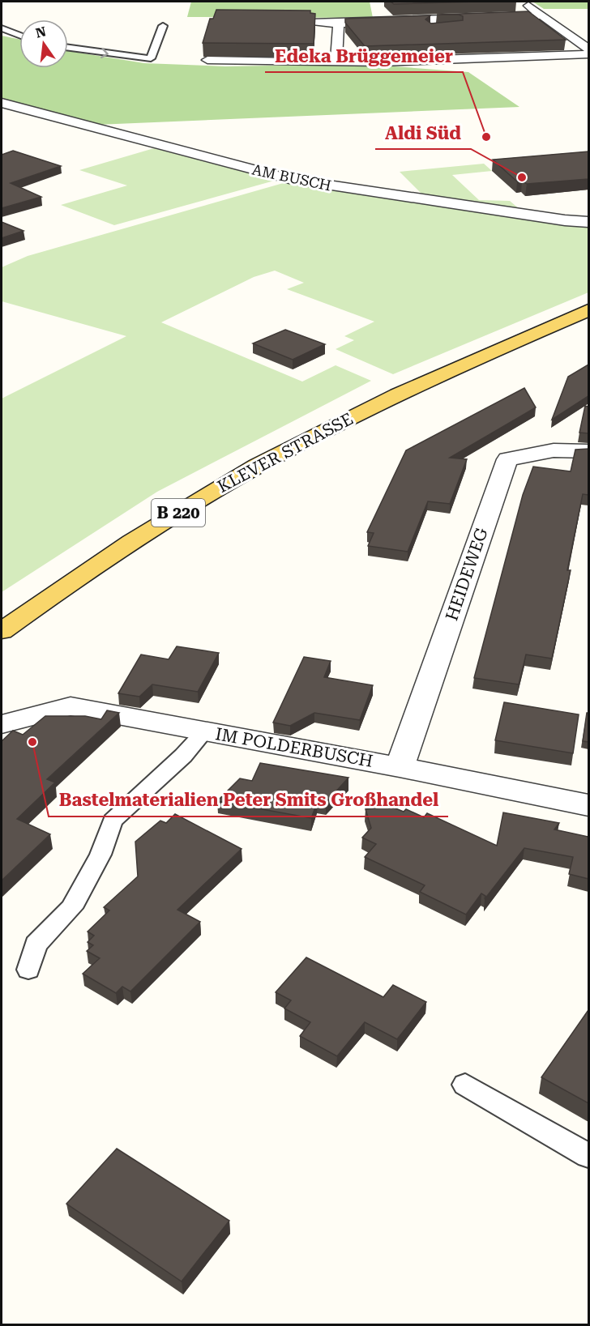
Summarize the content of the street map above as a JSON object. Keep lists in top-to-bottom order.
{
  "streets": {
    "main road": ["KLEVER STRASSE", "B 220"],
    "street": ["AM BUSCH", "HEIDEWEG", "IM POLDERBUSCH"]
  },
  "crossings": [
    ["HEIDEWEG", "IM POLDERBUSCH"]
  ],
  "places": ["Edeka Brüggemeier", "Aldi Süd", "Bastelmaterialien Peter Smits Großhandel"],
  "north": "top"
}
